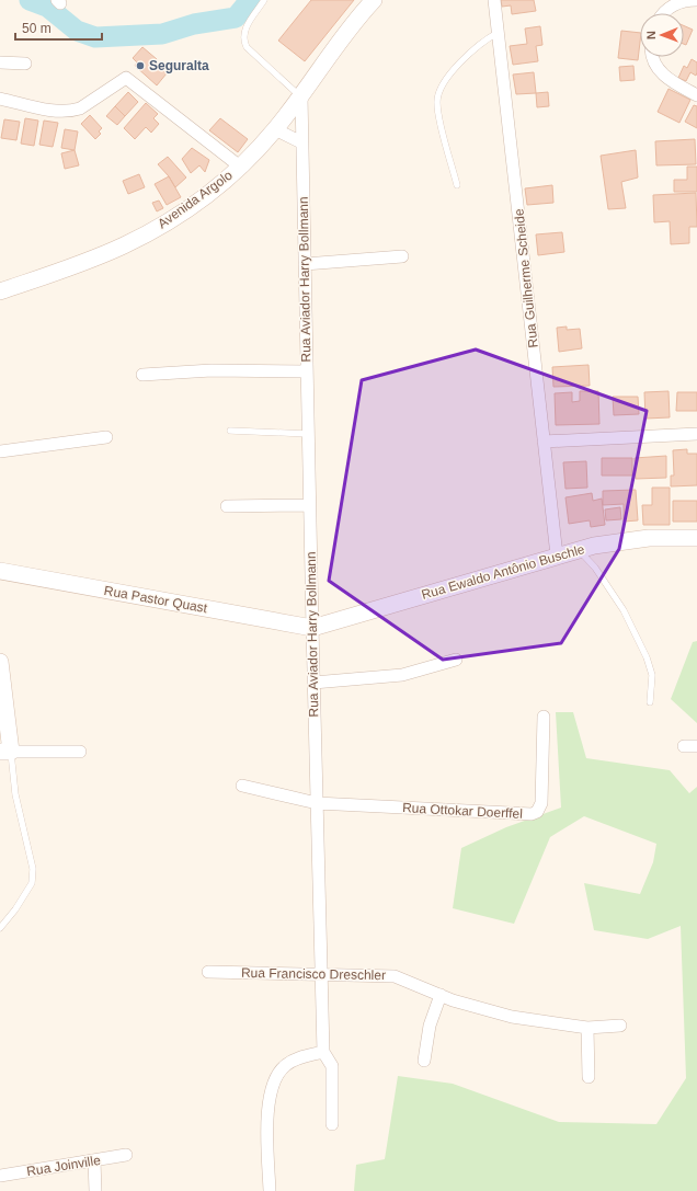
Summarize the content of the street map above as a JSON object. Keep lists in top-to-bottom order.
{
  "streets": {
    "street": [
      "Avenida Argolo",
      "Rua Guilherme Scheide",
      "Rua Aviador Harry Bollmann",
      "Rua Ewaldo Antônio Buschle",
      "Rua Pastor Quast",
      "Rua Ottokar Doerffel",
      "Rua Francisco Dreschler",
      "Rua Joinville"
    ]
  },
  "crossings": [
    ["Avenida Argolo", "Rua Aviador Harry Bollmann"],
    ["Rua Guilherme Scheide", "Rua Ewaldo Antônio Buschle"],
    ["Rua Aviador Harry Bollmann", "Rua Ewaldo Antônio Buschle"],
    ["Rua Aviador Harry Bollmann", "Rua Pastor Quast"],
    ["Rua Aviador Harry Bollmann", "Rua Ottokar Doerffel"],
    ["Rua Aviador Harry Bollmann", "Rua Francisco Dreschler"],
    ["Rua Ewaldo Antônio Buschle", "Rua Pastor Quast"]
  ],
  "places": ["Seguralta"],
  "scale_bar": "50 m",
  "north": "left"
}
